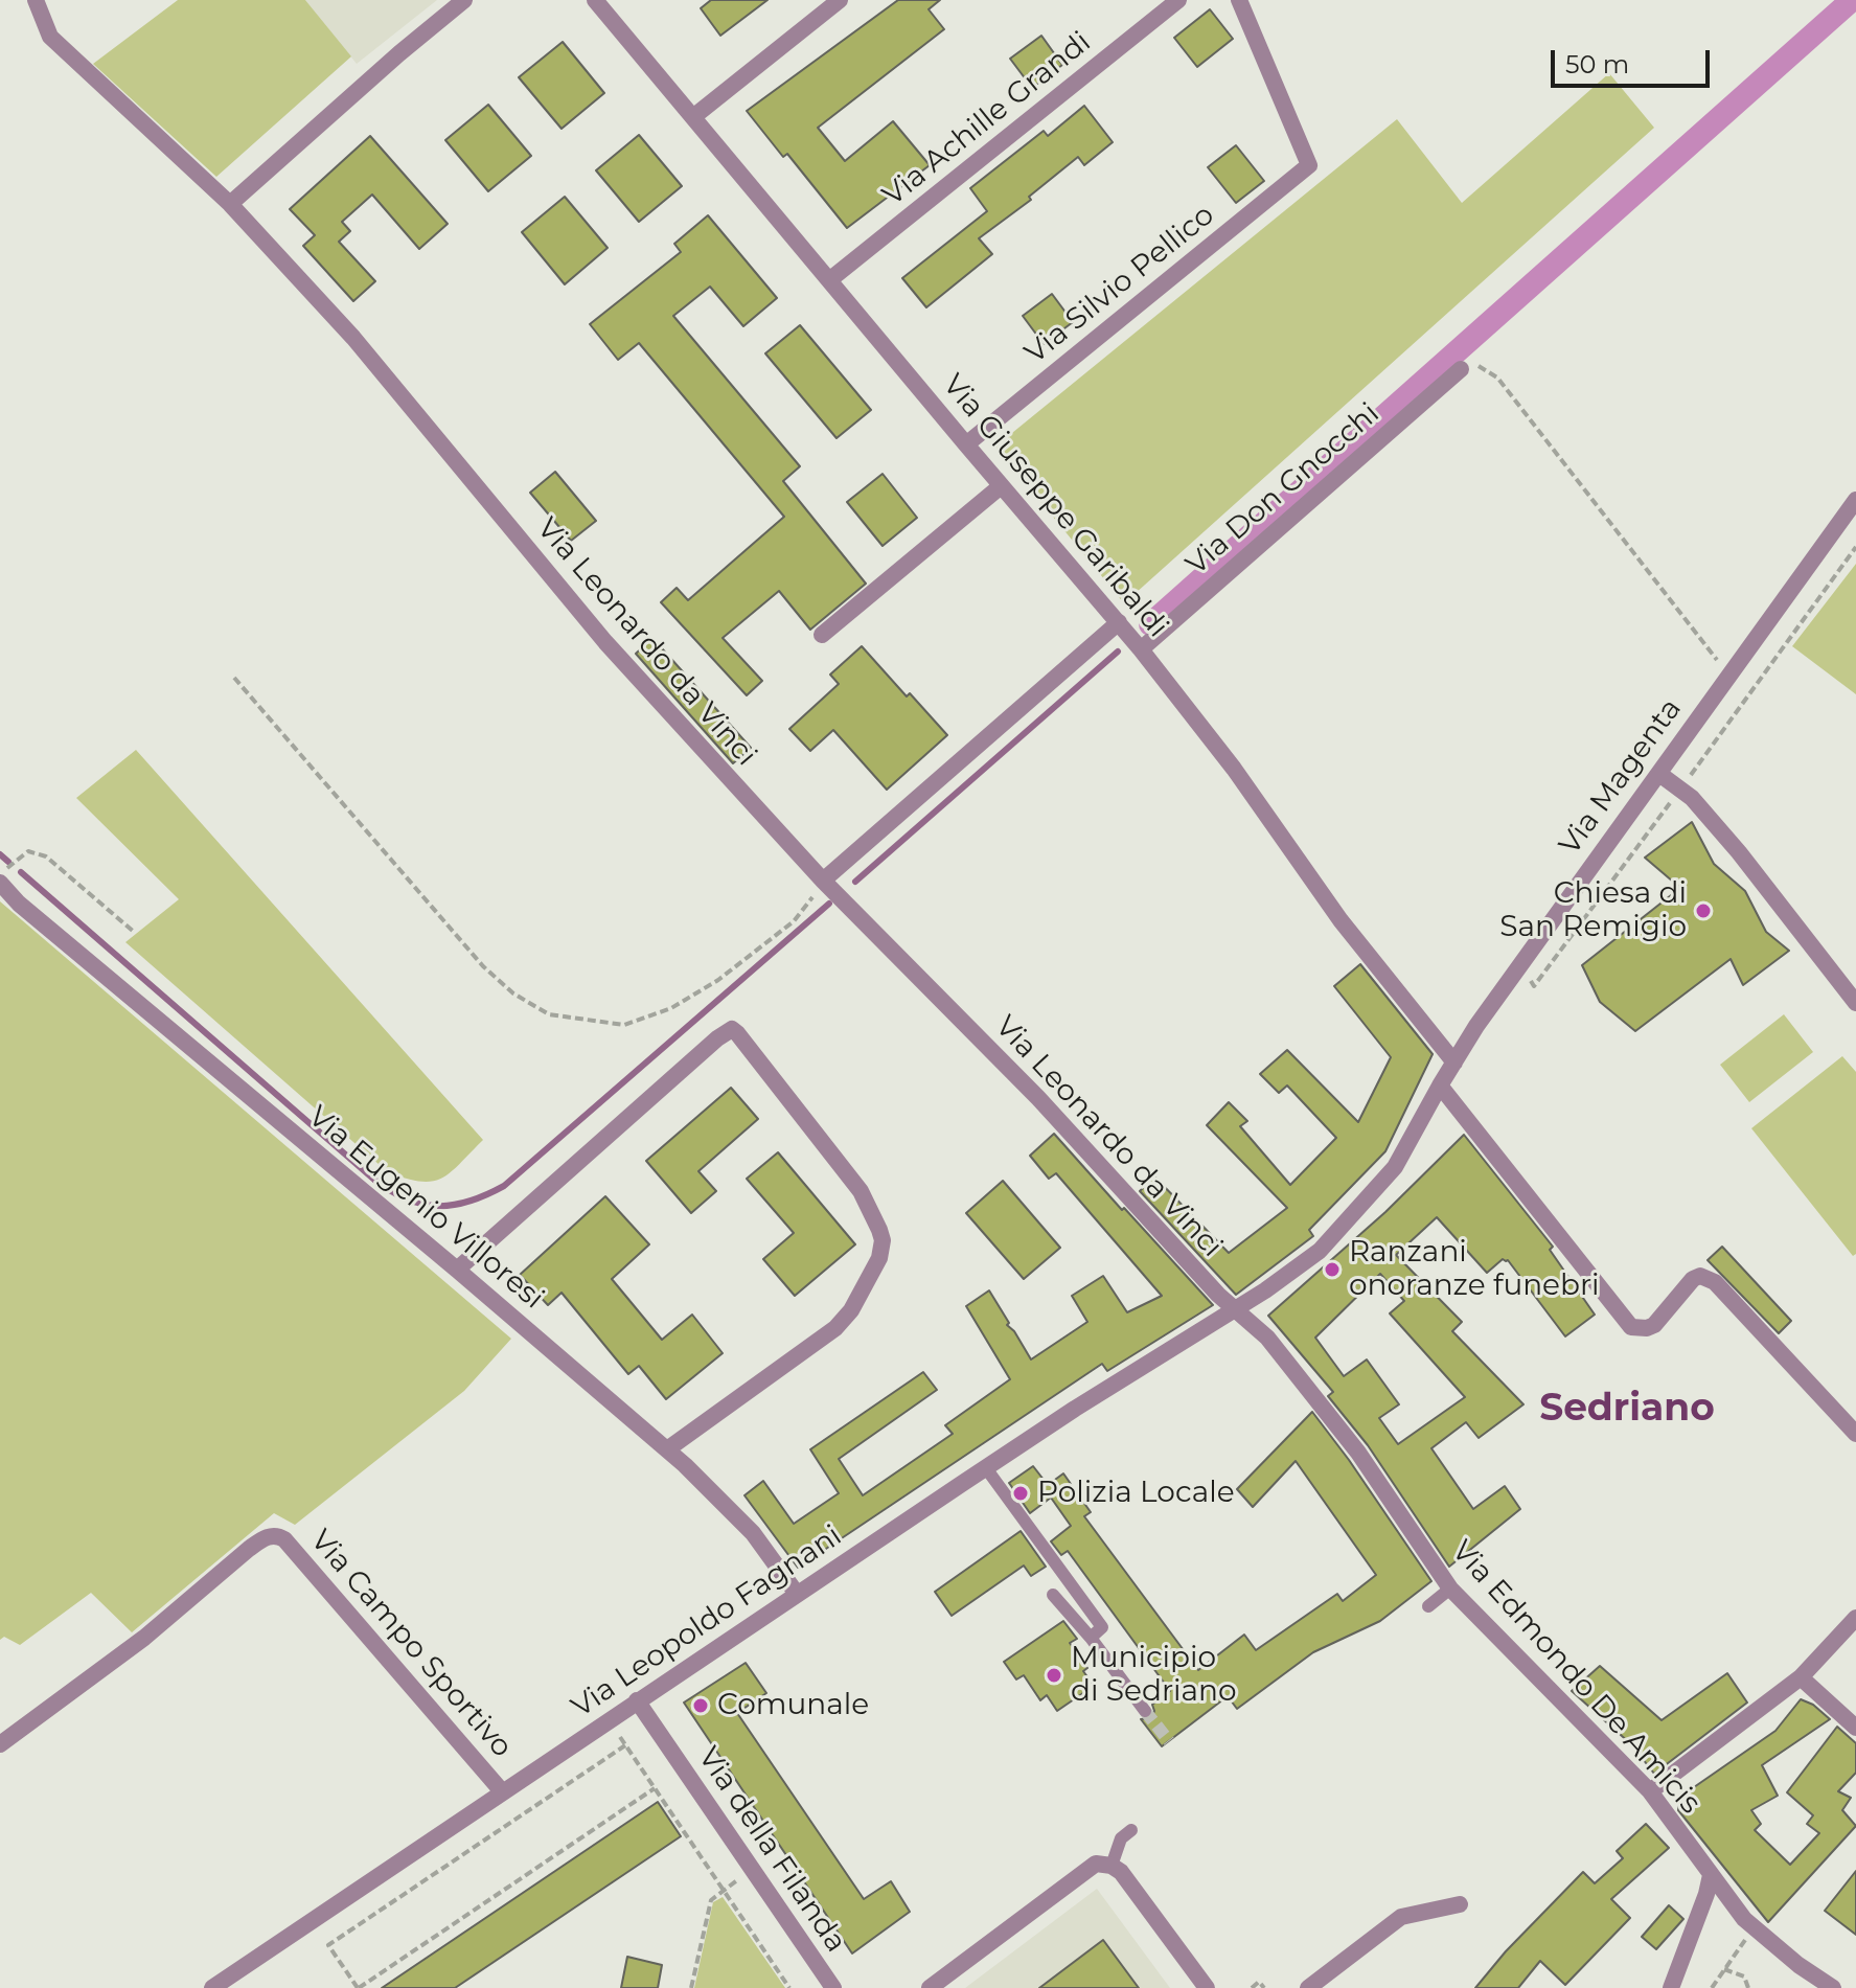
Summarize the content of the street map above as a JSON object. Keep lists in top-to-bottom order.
{
  "streets": {
    "street": [
      "Via Achille Grandi",
      "Via Silvio Pellico",
      "Via Don Gnocchi",
      "Via Giuseppe Garibaldi",
      "Via Leonardo da Vinci",
      "Via Magenta",
      "Via Eugenio Villoresi",
      "Via Leopoldo Fagnani",
      "Via Campo Sportivo",
      "Via Edmondo De Amicis",
      "Via della Filanda"
    ]
  },
  "crossings": [
    ["Via Achille Grandi", "Via Giuseppe Garibaldi"],
    ["Via Silvio Pellico", "Via Giuseppe Garibaldi"],
    ["Via Don Gnocchi", "Via Giuseppe Garibaldi"],
    ["Via Giuseppe Garibaldi", "Via Magenta"],
    ["Via Leonardo da Vinci", "Via Magenta"],
    ["Via Leonardo da Vinci", "Via Leopoldo Fagnani"],
    ["Via Leonardo da Vinci", "Via Edmondo De Amicis"],
    ["Via Magenta", "Via Leopoldo Fagnani"],
    ["Via Magenta", "Via Edmondo De Amicis"],
    ["Via Eugenio Villoresi", "Via Leopoldo Fagnani"],
    ["Via Leopoldo Fagnani", "Via Campo Sportivo"],
    ["Via Leopoldo Fagnani", "Via Edmondo De Amicis"],
    ["Via Leopoldo Fagnani", "Via della Filanda"]
  ],
  "districts": ["Sedriano"],
  "places": [
    "Chiesa di San Remigio",
    "Ranzani onoranze funebri",
    "Polizia Locale",
    "Municipio di Sedriano",
    "Comunale"
  ],
  "scale_bar": "50 m"
}
